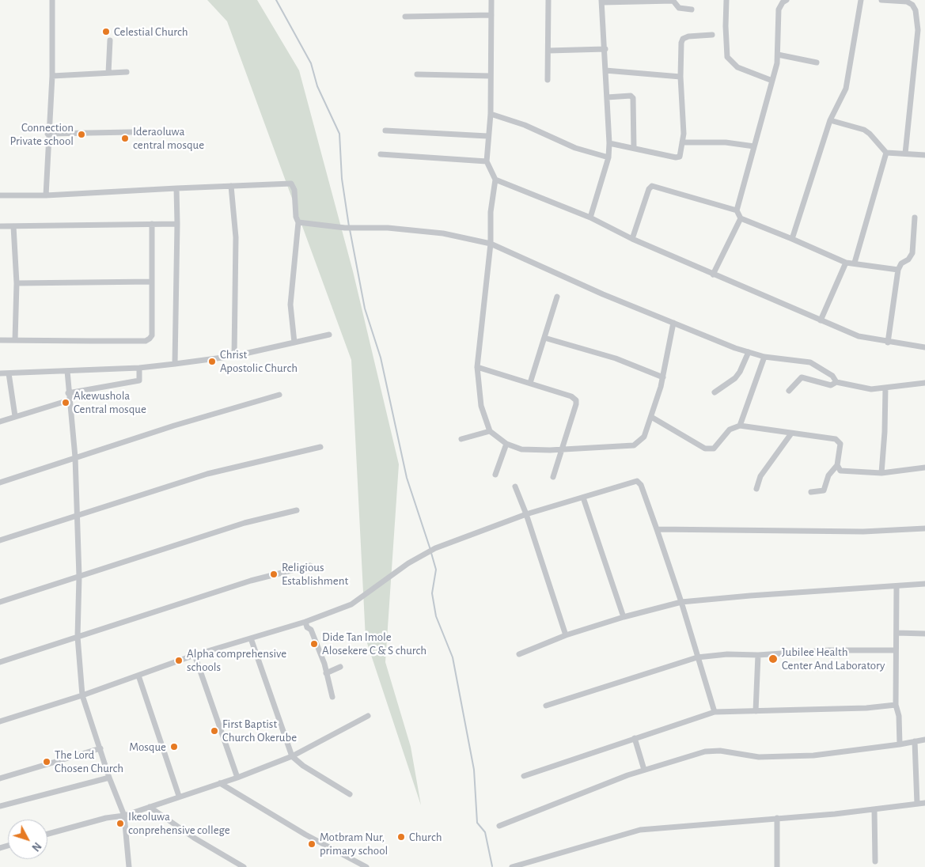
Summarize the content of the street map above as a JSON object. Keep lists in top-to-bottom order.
{
  "places": [
    "Celestial Church",
    "Connection Private school",
    "Ideraoluwa central mosque",
    "Christ Apostolic Church",
    "Akewushola Central mosque",
    "Religious Establishment",
    "Dide Tan Imole Alosekere C & S church",
    "Jubilee Health Center And Laboratory",
    "Alpha comprehensive schools",
    "First Baptist Church Okerube",
    "Mosque",
    "The Lord Chosen Church",
    "Ikeoluwa conprehensive college",
    "Church",
    "Motbram Nur, primary school"
  ],
  "north": "bottom right"
}
